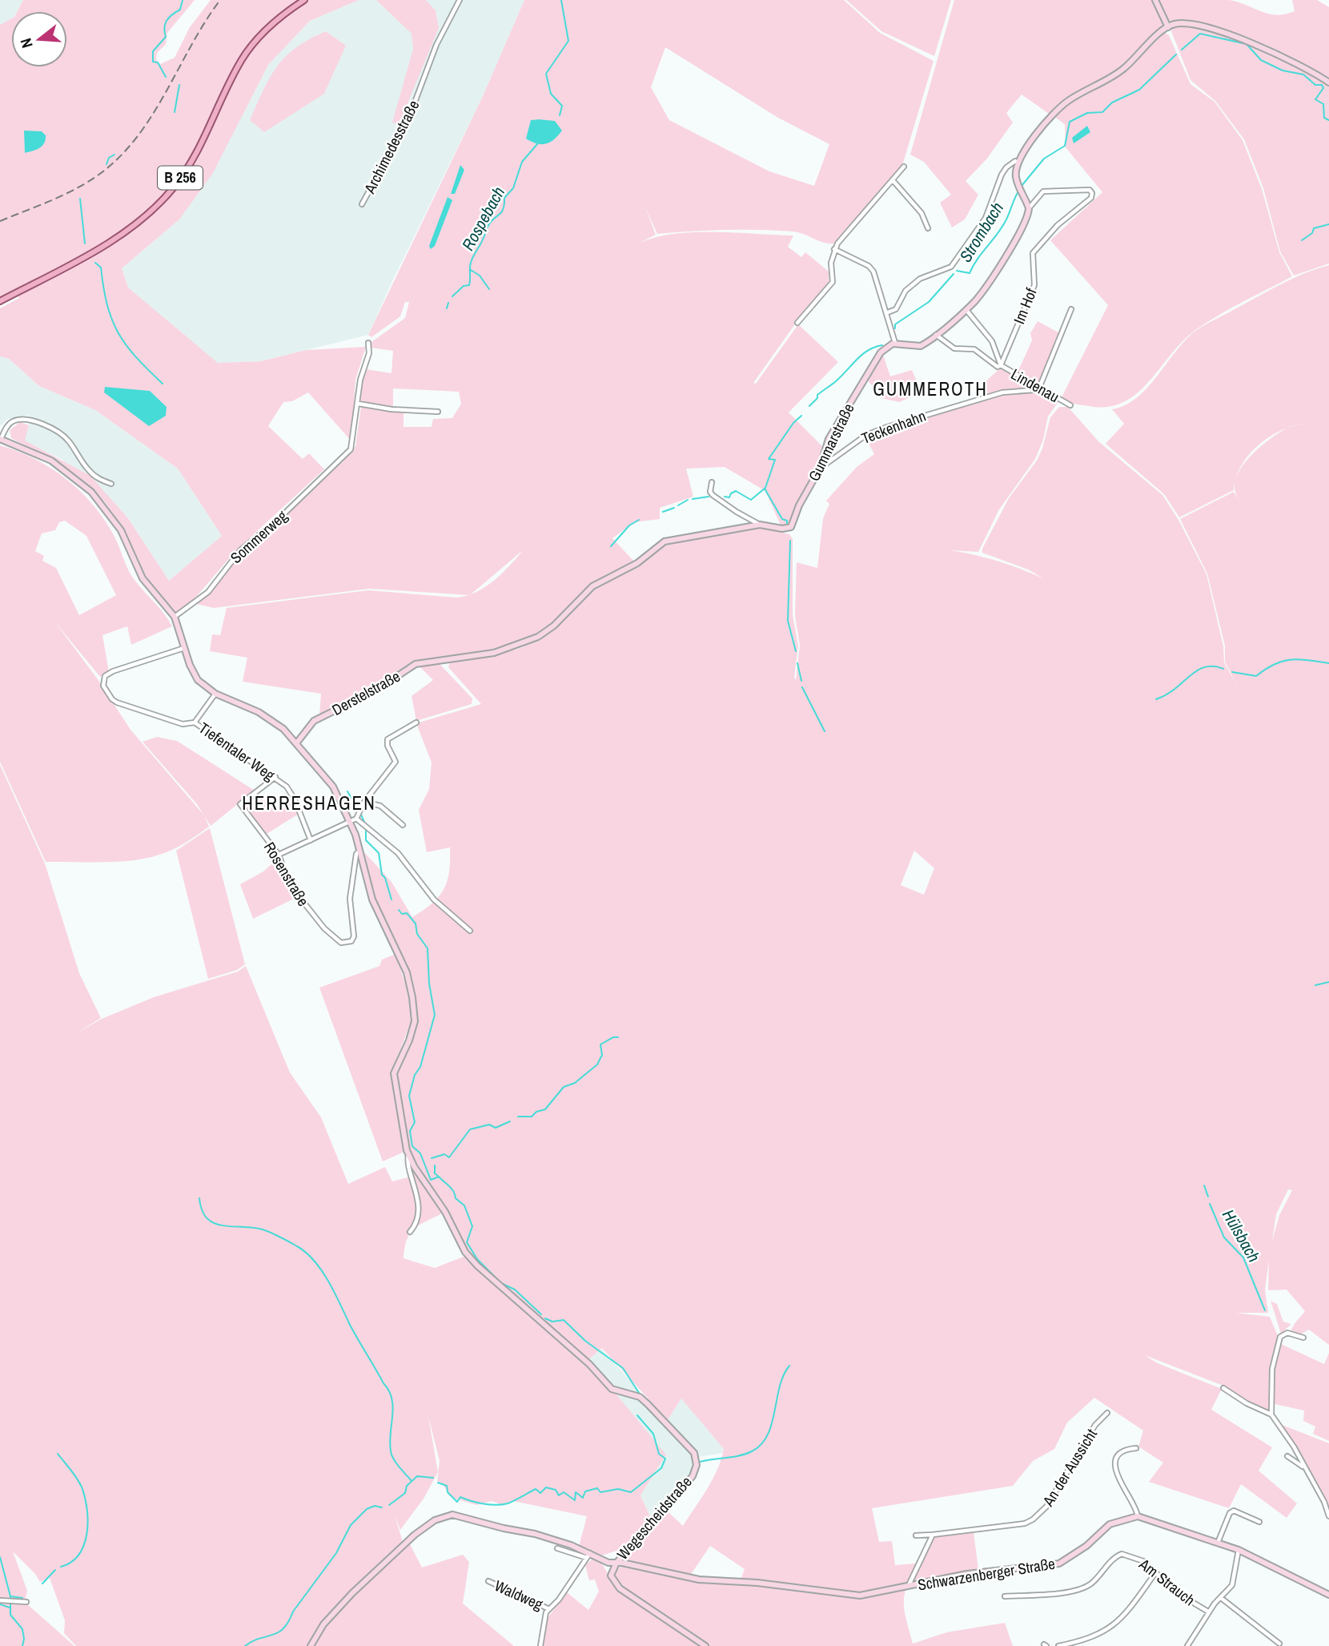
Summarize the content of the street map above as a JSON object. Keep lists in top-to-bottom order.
{
  "streets": {
    "main road": [
      "B 256",
      "Gummarstraße",
      "Derstelstraße",
      "Wegescheidstraße",
      "Schwarzenberger Straße"
    ],
    "street": [
      "Archimedesstraße",
      "Im Hof",
      "Lindenau",
      "Teckenhahn",
      "Sommerweg",
      "Tiefentaler Weg",
      "Rosenstraße",
      "An der Aussicht",
      "Am Strauch",
      "Waldweg"
    ]
  },
  "crossings": [
    ["Im Hof", "Lindenau"],
    ["Lindenau", "Teckenhahn"],
    ["Teckenhahn", "Gummarstraße"],
    ["Gummarstraße", "Derstelstraße"],
    ["Tiefentaler Weg", "Rosenstraße"],
    ["Wegescheidstraße", "Schwarzenberger Straße"],
    ["Wegescheidstraße", "Waldweg"]
  ],
  "districts": ["GUMMEROTH", "HERRESHAGEN"],
  "water": ["Rospebach", "Strombach", "Hülsbach"],
  "north": "left"
}
